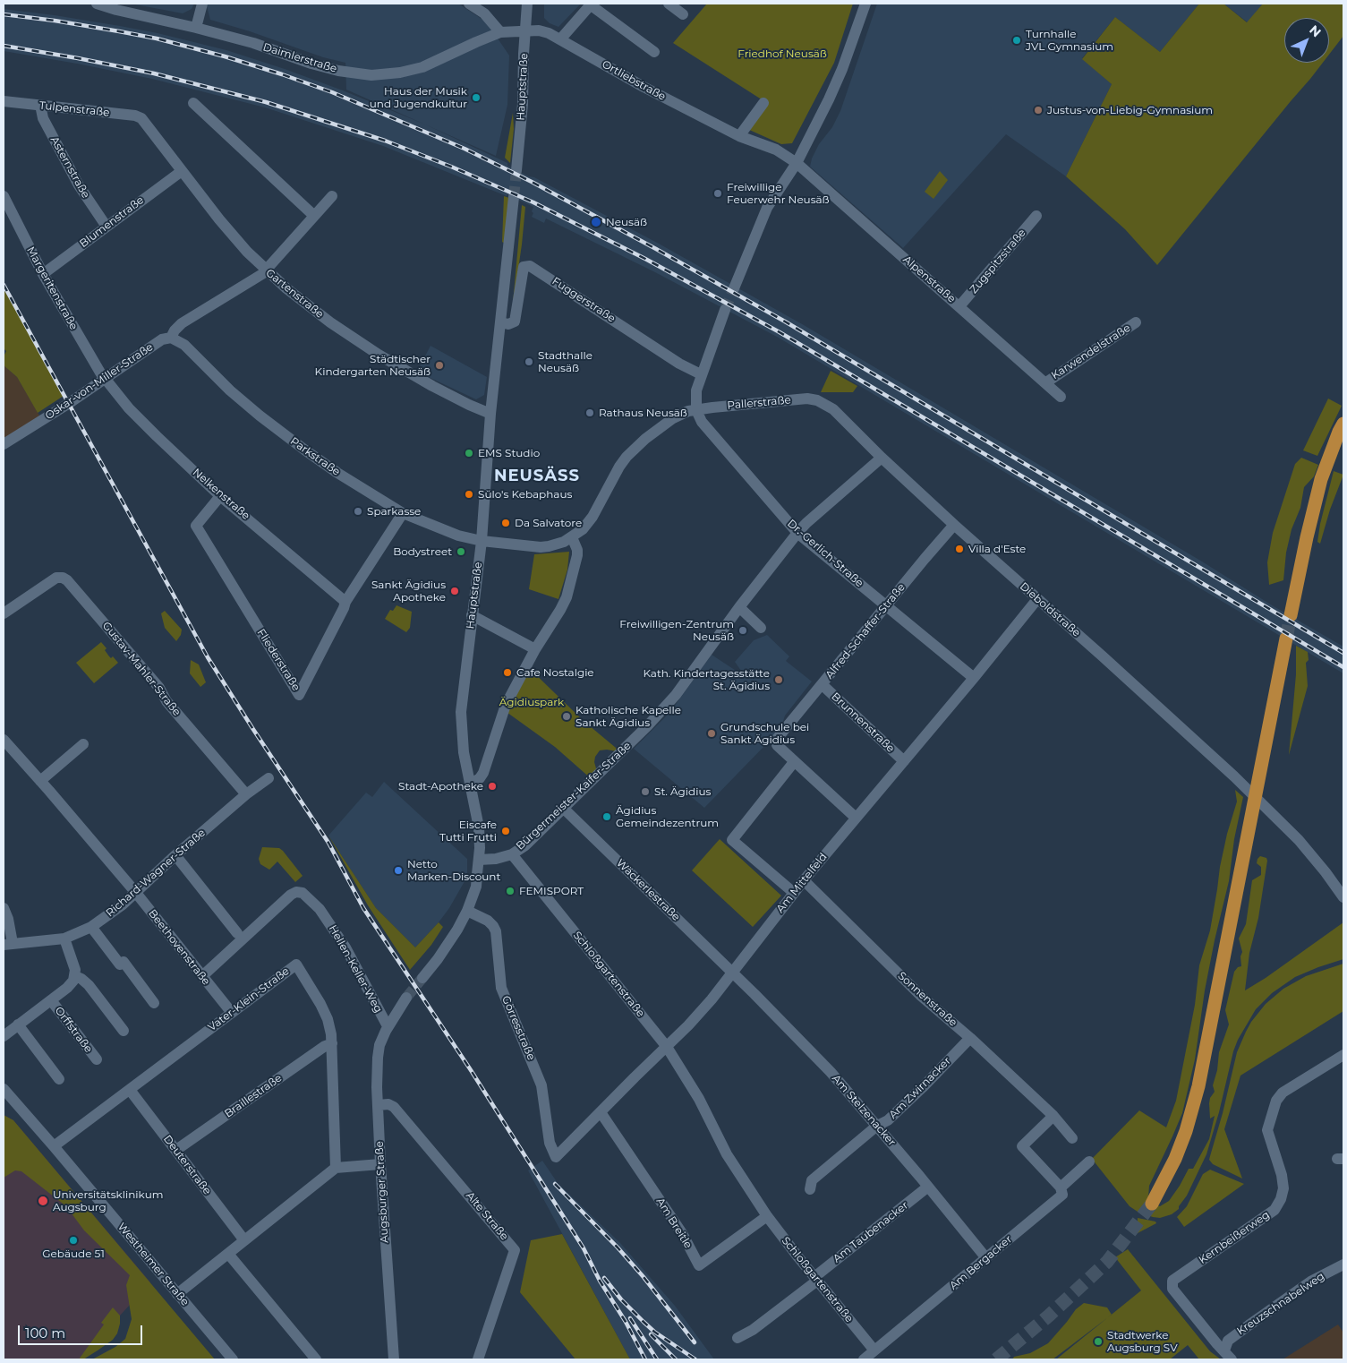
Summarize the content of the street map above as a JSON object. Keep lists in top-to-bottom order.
{
  "streets": {
    "street": [
      "Daimlerstraße",
      "Ortliebstraße",
      "Hauptstraße",
      "Tulpenstraße",
      "Asternstraße",
      "Blumenstraße",
      "Zugspitzstraße",
      "Alpenstraße",
      "Margeritenstraße",
      "Gartenstraße",
      "Fuggerstraße",
      "Karwendelstraße",
      "Oskar-von-Miller-Straße",
      "Pallerstraße",
      "Parkstraße",
      "Nelkenstraße",
      "Dr.-Gerlich-Straße",
      "Dieboldstraße",
      "Alfred-Schaffer-Straße",
      "Fliederstraße",
      "Gustav-Mahler-Straße",
      "Brunnenstraße",
      "Bürgermeister-Kaifer-Straße",
      "Richard-Wagner-Straße",
      "Am Mittelfeld",
      "Wäckerlestraße",
      "Beethovenstraße",
      "Hellen-Keller-Weg",
      "Schloßgartenstraße",
      "Vater-Klein-Straße",
      "Sonnenstraße",
      "Görresstraße",
      "Orffstraße",
      "Am Zwirnacker",
      "Braillestraße",
      "Am Stelzenacker",
      "Deuterstraße",
      "Augsburger Straße",
      "Alte Straße",
      "Am Breitle",
      "Am Taubenacker",
      "Kernbeißerweg",
      "Am Bergacker",
      "Westheimer Straße",
      "Kreuzschnabelweg"
    ]
  },
  "crossings": [
    ["Daimlerstraße", "Ortliebstraße"],
    ["Daimlerstraße", "Hauptstraße"],
    ["Ortliebstraße", "Hauptstraße"],
    ["Ortliebstraße", "Alpenstraße"],
    ["Hauptstraße", "Gartenstraße"],
    ["Hauptstraße", "Fuggerstraße"],
    ["Hauptstraße", "Parkstraße"],
    ["Hauptstraße", "Bürgermeister-Kaifer-Straße"],
    ["Hauptstraße", "Görresstraße"],
    ["Tulpenstraße", "Asternstraße"],
    ["Tulpenstraße", "Gartenstraße"],
    ["Asternstraße", "Blumenstraße"],
    ["Blumenstraße", "Margeritenstraße"],
    ["Blumenstraße", "Gartenstraße"],
    ["Zugspitzstraße", "Alpenstraße"],
    ["Alpenstraße", "Karwendelstraße"],
    ["Margeritenstraße", "Oskar-von-Miller-Straße"],
    ["Margeritenstraße", "Nelkenstraße"],
    ["Gartenstraße", "Oskar-von-Miller-Straße"],
    ["Oskar-von-Miller-Straße", "Parkstraße"],
    ["Oskar-von-Miller-Straße", "Nelkenstraße"],
    ["Pallerstraße", "Parkstraße"],
    ["Pallerstraße", "Dr.-Gerlich-Straße"],
    ["Pallerstraße", "Dieboldstraße"],
    ["Parkstraße", "Fliederstraße"],
    ["Nelkenstraße", "Fliederstraße"],
    ["Dr.-Gerlich-Straße", "Alfred-Schaffer-Straße"],
    ["Dr.-Gerlich-Straße", "Bürgermeister-Kaifer-Straße"],
    ["Dr.-Gerlich-Straße", "Am Mittelfeld"],
    ["Dieboldstraße", "Alfred-Schaffer-Straße"],
    ["Dieboldstraße", "Bürgermeister-Kaifer-Straße"],
    ["Dieboldstraße", "Am Mittelfeld"],
    ["Alfred-Schaffer-Straße", "Brunnenstraße"],
    ["Gustav-Mahler-Straße", "Richard-Wagner-Straße"],
    ["Brunnenstraße", "Am Mittelfeld"],
    ["Bürgermeister-Kaifer-Straße", "Wäckerlestraße"],
    ["Bürgermeister-Kaifer-Straße", "Schloßgartenstraße"],
    ["Richard-Wagner-Straße", "Beethovenstraße"],
    ["Am Mittelfeld", "Wäckerlestraße"],
    ["Am Mittelfeld", "Schloßgartenstraße"],
    ["Am Mittelfeld", "Sonnenstraße"],
    ["Am Mittelfeld", "Görresstraße"],
    ["Am Mittelfeld", "Am Stelzenacker"],
    ["Am Mittelfeld", "Am Breitle"],
    ["Wäckerlestraße", "Am Stelzenacker"],
    ["Beethovenstraße", "Hellen-Keller-Weg"],
    ["Beethovenstraße", "Vater-Klein-Straße"],
    ["Hellen-Keller-Weg", "Augsburger Straße"],
    ["Schloßgartenstraße", "Am Breitle"],
    ["Schloßgartenstraße", "Am Taubenacker"],
    ["Schloßgartenstraße", "Am Bergacker"],
    ["Vater-Klein-Straße", "Braillestraße"],
    ["Vater-Klein-Straße", "Deuterstraße"],
    ["Vater-Klein-Straße", "Westheimer Straße"],
    ["Sonnenstraße", "Am Zwirnacker"],
    ["Am Zwirnacker", "Am Stelzenacker"],
    ["Braillestraße", "Deuterstraße"],
    ["Am Stelzenacker", "Am Taubenacker"],
    ["Am Stelzenacker", "Am Bergacker"],
    ["Augsburger Straße", "Alte Straße"],
    ["Kernbeißerweg", "Kreuzschnabelweg"]
  ],
  "districts": ["NEUSÄSS"],
  "parks": ["Friedhof Neusäß", "Ägidiuspark"],
  "places": [
    "Turnhalle JVL Gymnasium",
    "Haus der Musik und Jugendkultur",
    "Justus-von-Liebig-Gymnasium",
    "Freiwillige Feuerwehr Neusäß",
    "Neusäß",
    "Stadthalle Neusäß",
    "Städtischer Kindergarten Neusäß",
    "Rathaus Neusäß",
    "EMS Studio",
    "Sülo's Kebaphaus",
    "Sparkasse",
    "Da Salvatore",
    "Villa d'Este",
    "Bodystreet",
    "Sankt Ägidius Apotheke",
    "Freiwilligen-Zentrum Neusäß",
    "Cafe Nostalgie",
    "Kath. Kindertagesstätte St. Ägidius",
    "Katholische Kapelle Sankt Ägidius",
    "Grundschule bei Sankt Ägidius",
    "Stadt-Apotheke",
    "St. Ägidius",
    "Ägidius Gemeindezentrum",
    "Eiscafe Tutti Frutti",
    "Netto Marken-Discount",
    "FEMISPORT",
    "Universitätsklinikum Augsburg",
    "Gebäude 51",
    "Stadtwerke Augsburg SV"
  ],
  "scale_bar": "100 m",
  "north": "top right"
}
